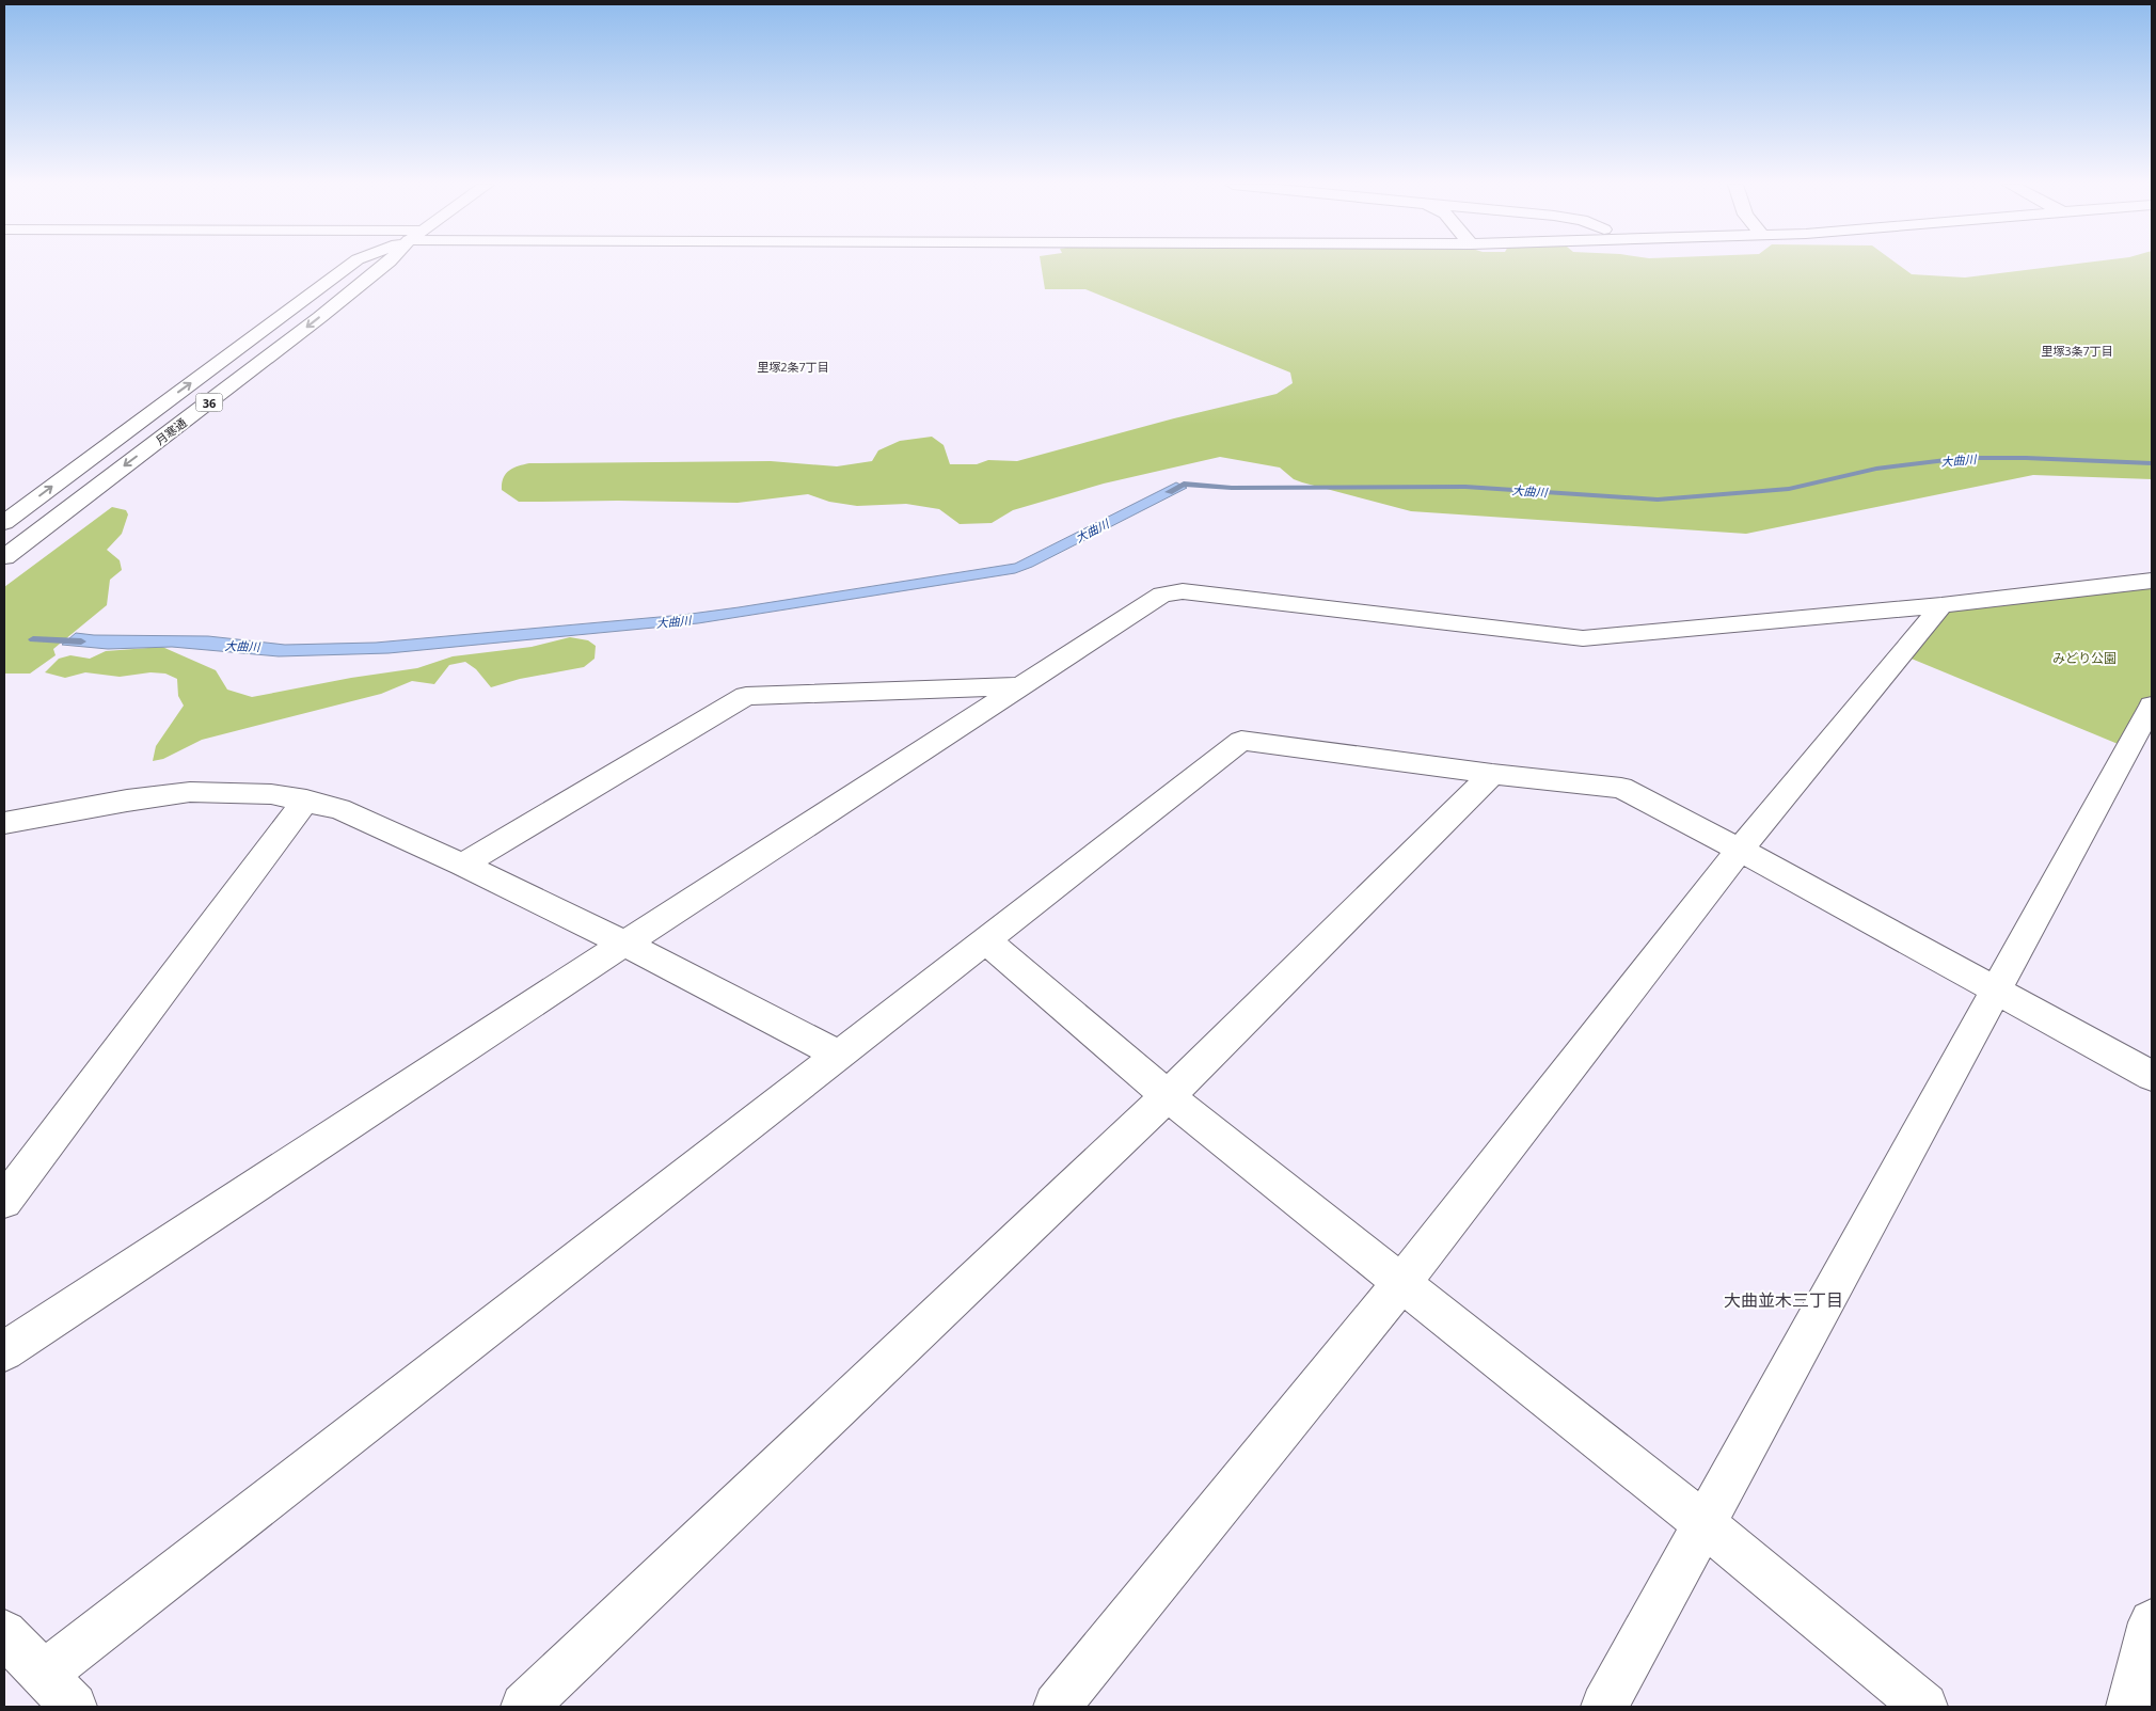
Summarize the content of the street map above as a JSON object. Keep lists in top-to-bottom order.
{
  "streets": {
    "main road": ["36", "月寒通"]
  },
  "districts": ["里塚3条7丁目", "里塚2条7丁目", "大曲並木三丁目"],
  "water": ["大曲川"],
  "parks": ["みどり公園"]
}
